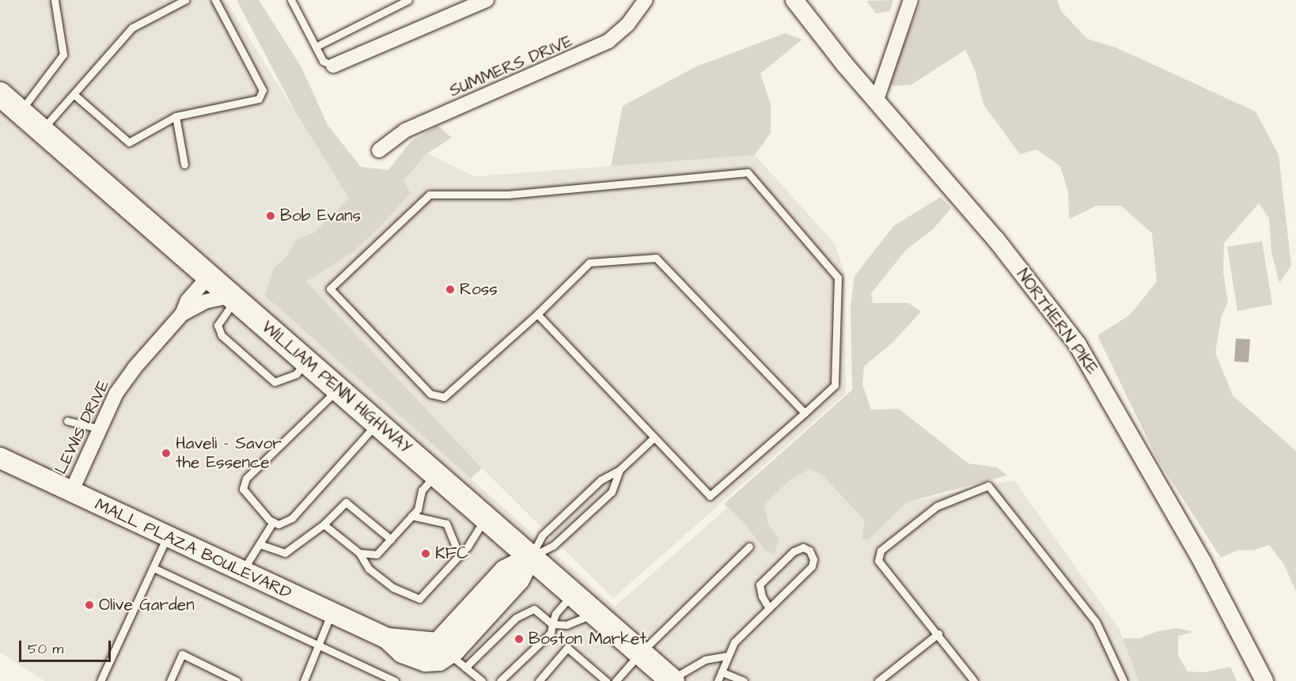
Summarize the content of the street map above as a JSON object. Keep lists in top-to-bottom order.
{
  "streets": {
    "highway": ["WILLIAM PENN HIGHWAY"],
    "main road": ["MALL PLAZA BOULEVARD"],
    "street": ["SUMMERS DRIVE", "NORTHERN PIKE", "LEWIS DRIVE"]
  },
  "crossings": [
    ["WILLIAM PENN HIGHWAY", "LEWIS DRIVE"],
    ["LEWIS DRIVE", "MALL PLAZA BOULEVARD"]
  ],
  "places": [
    "Bob Evans",
    "Ross",
    "Haveli - Savor the Essence",
    "KFC",
    "Olive Garden",
    "Boston Market"
  ],
  "scale_bar": "50 m"
}
